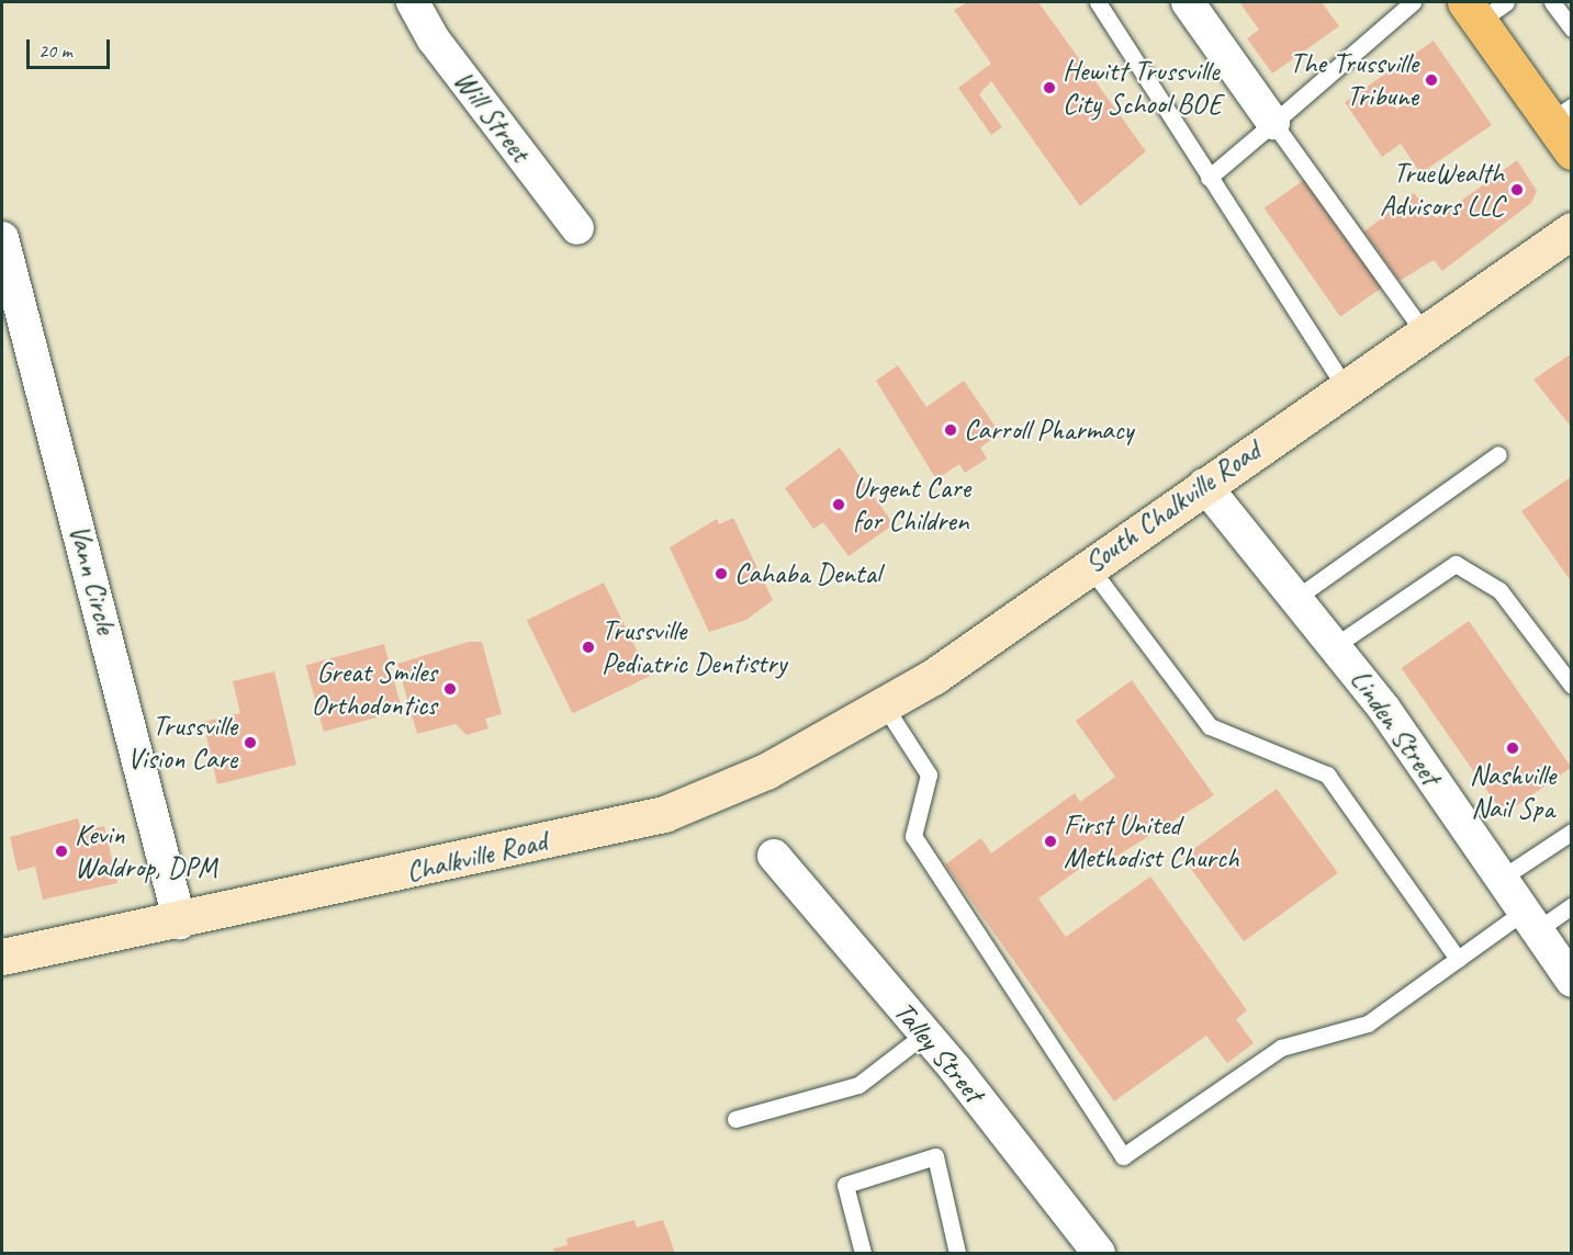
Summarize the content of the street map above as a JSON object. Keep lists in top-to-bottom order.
{
  "streets": {
    "main road": ["South Chalkville Road", "Chalkville Road"],
    "street": [
      "Will Street",
      "Vann Circle",
      "Linden Street",
      "Talley Street"
    ]
  },
  "crossings": [
    ["South Chalkville Road", "Linden Street"],
    ["South Chalkville Road", "Chalkville Road"],
    ["Vann Circle", "Chalkville Road"]
  ],
  "places": [
    "The Trussville Tribune",
    "Hewitt Trussville City School BOE",
    "TrueWealth Advisors LLC",
    "Carroll Pharmacy",
    "Urgent Care for Children",
    "Cahaba Dental",
    "Trussville Pediatric Dentistry",
    "Great Smiles Orthodontics",
    "Trussville Vision Care",
    "Nashville Nail Spa",
    "First United Methodist Church",
    "Kevin Waldrop, DPM"
  ],
  "scale_bar": "20 m"
}
